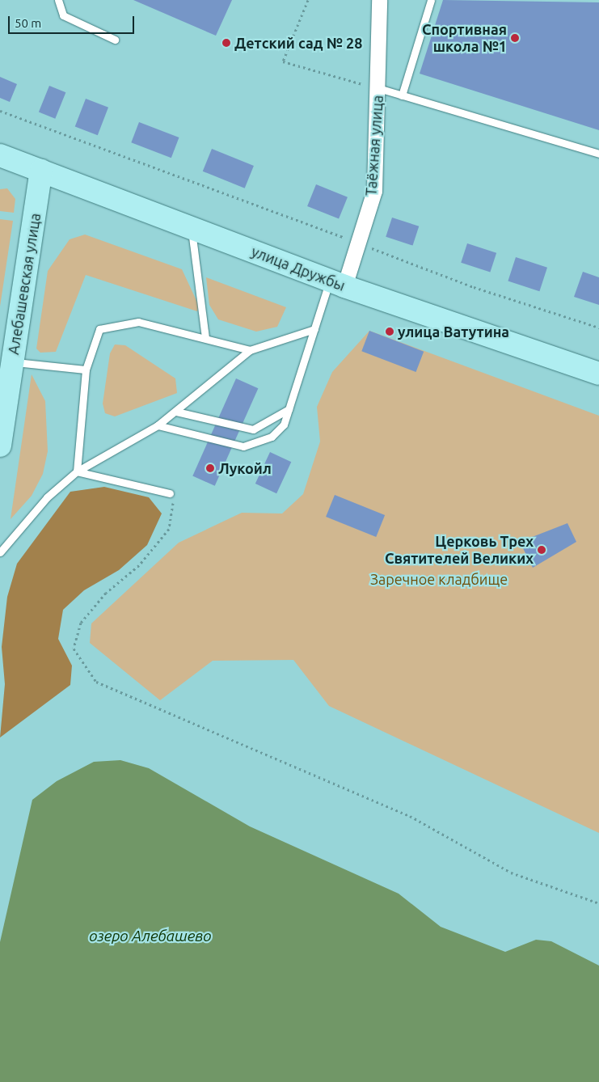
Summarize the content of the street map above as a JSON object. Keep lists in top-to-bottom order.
{
  "streets": {
    "main road": ["улица Дружбы", "Алебашевская улица"],
    "street": ["Таёжная улица"]
  },
  "crossings": [
    ["Таёжная улица", "улица Дружбы"],
    ["улица Дружбы", "Алебашевская улица"]
  ],
  "water": ["озеро Алебашево"],
  "parks": ["Заречное кладбище"],
  "places": [
    "Спортивная школа №1",
    "Детский сад № 28",
    "улица Ватутина",
    "Лукойл",
    "Церковь Трех Святителей Великих"
  ],
  "scale_bar": "50 m"
}
